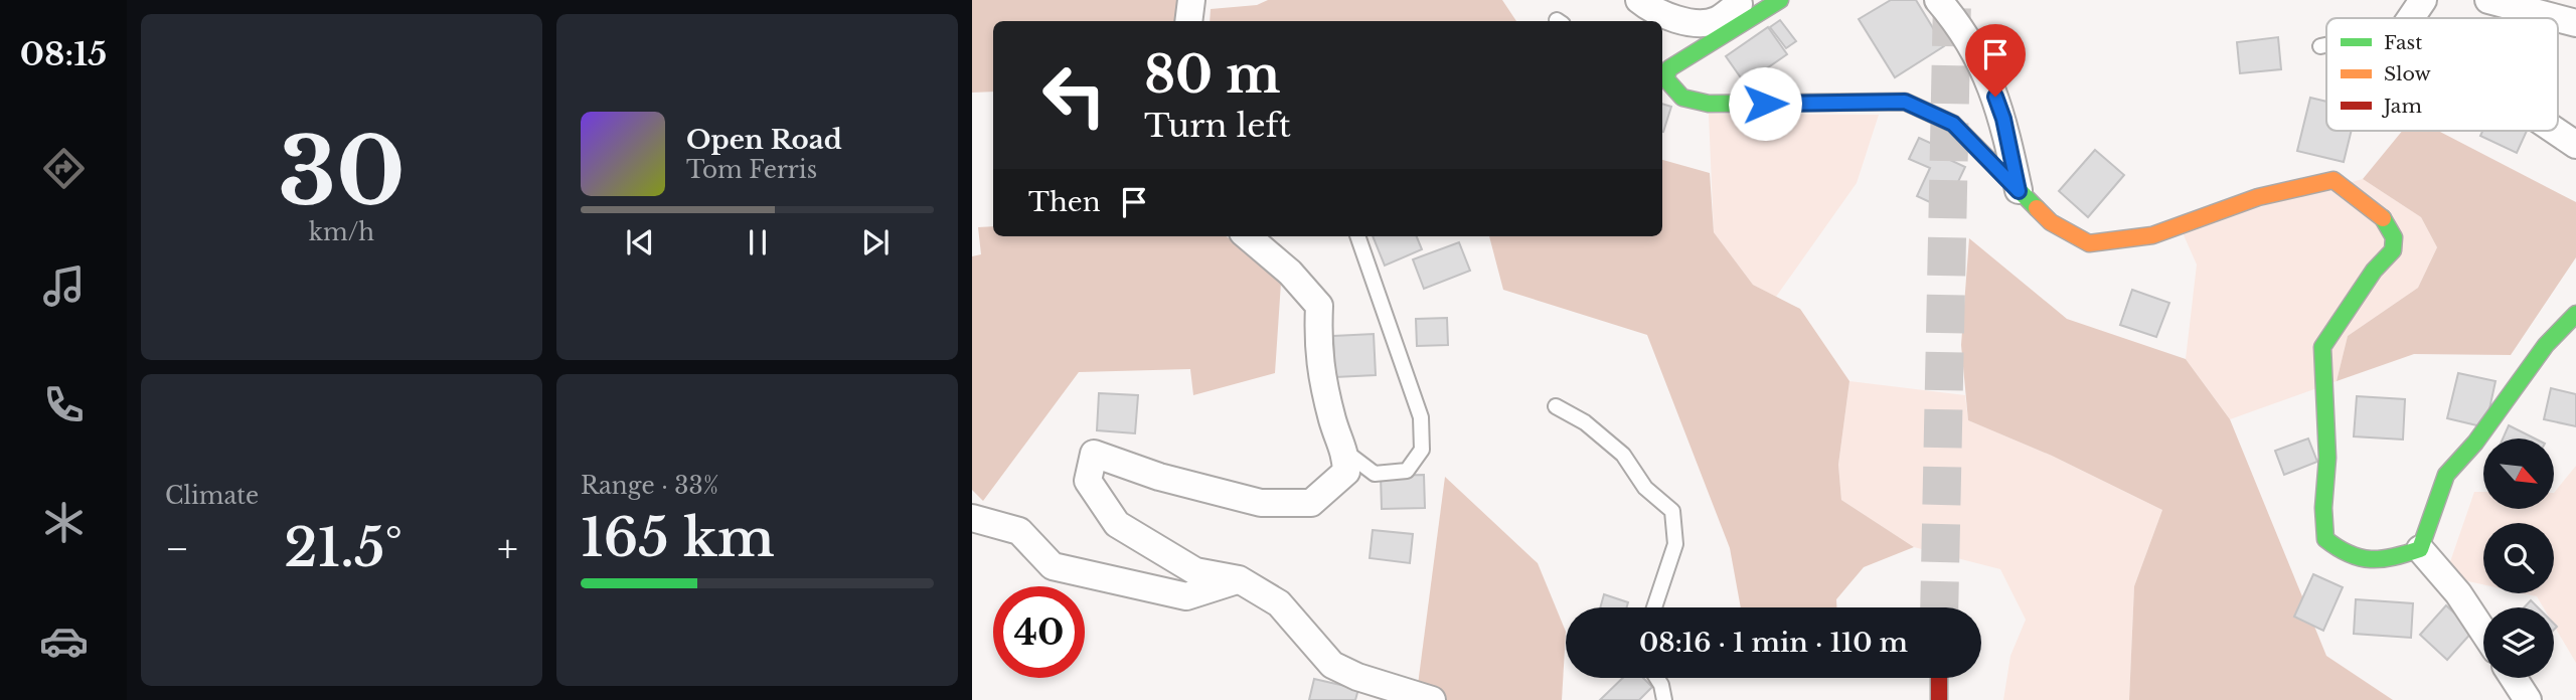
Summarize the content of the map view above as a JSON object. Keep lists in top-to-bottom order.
{
  "legend": ["Fast", "Slow", "Jam"],
  "north": "bottom right",
  "page": {
    "tabs": "08:15",
    "tile": [
      ["30", "km/h"],
      "Climate",
      ["Range · 33%", "165 km"]
    ],
    "turn": ["80 m", "Turn left"],
    "song": ["Open Road", "Tom Ferris"],
    "then": "Then",
    "heat": ["−", "21.5°", "+"],
    "limit": "40",
    "trip": "08:16 · 1 min · 110 m"
  }
}
